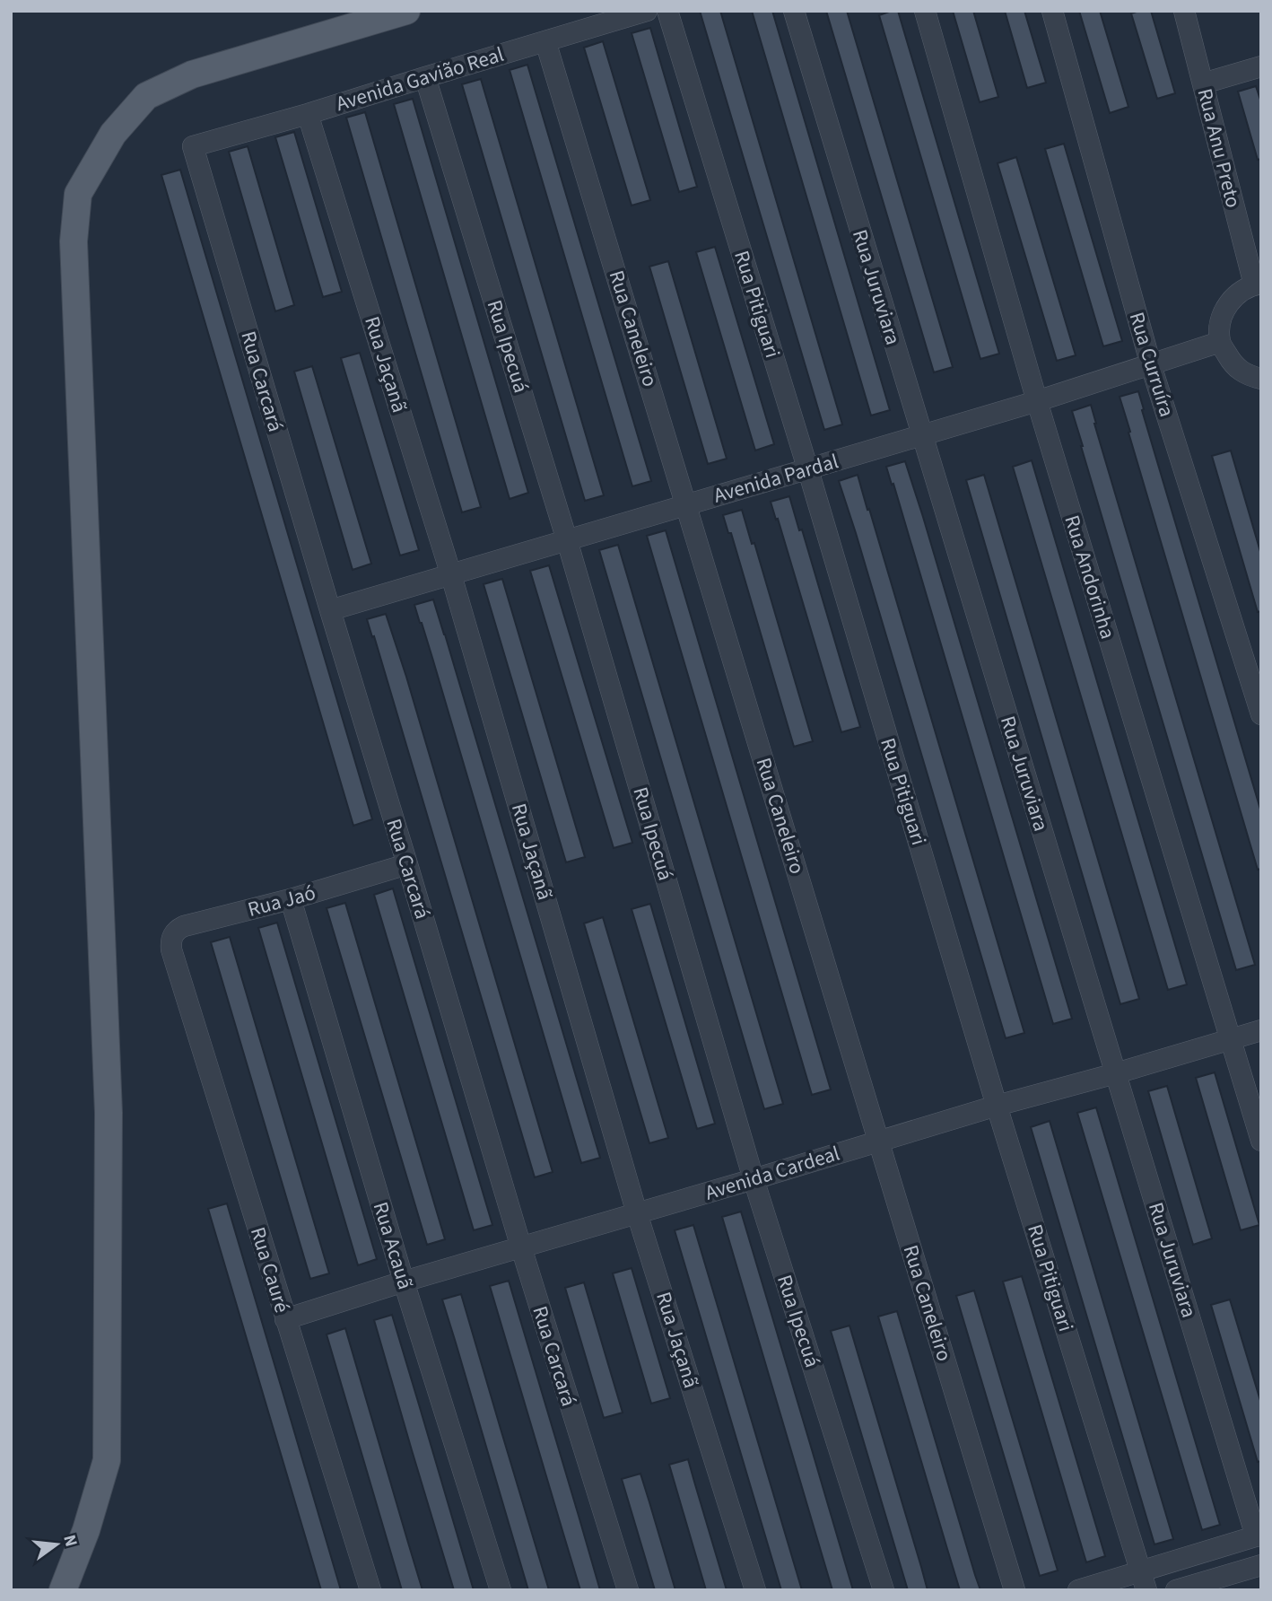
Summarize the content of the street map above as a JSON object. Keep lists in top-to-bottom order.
{
  "streets": {
    "street": [
      "Avenida Gavião Real",
      "Rua Anu Preto",
      "Rua Juruviara",
      "Rua Pitiguari",
      "Rua Caneleiro",
      "Rua Ipecuá",
      "Rua Jaçanã",
      "Rua Curruíra",
      "Rua Carcará",
      "Avenida Pardal",
      "Rua Andorinha",
      "Rua Jaó",
      "Avenida Cardeal",
      "Rua Acauã",
      "Rua Cauré"
    ]
  },
  "crossings": [
    ["Avenida Gavião Real", "Rua Caneleiro"],
    ["Avenida Gavião Real", "Rua Ipecuá"],
    ["Avenida Gavião Real", "Rua Jaçanã"],
    ["Avenida Gavião Real", "Rua Carcará"],
    ["Rua Juruviara", "Avenida Pardal"],
    ["Rua Juruviara", "Avenida Cardeal"],
    ["Rua Pitiguari", "Avenida Pardal"],
    ["Rua Pitiguari", "Avenida Cardeal"],
    ["Rua Caneleiro", "Avenida Pardal"],
    ["Rua Caneleiro", "Avenida Cardeal"],
    ["Rua Ipecuá", "Avenida Pardal"],
    ["Rua Ipecuá", "Avenida Cardeal"],
    ["Rua Jaçanã", "Avenida Pardal"],
    ["Rua Jaçanã", "Avenida Cardeal"],
    ["Rua Curruíra", "Avenida Pardal"],
    ["Rua Carcará", "Avenida Pardal"],
    ["Rua Carcará", "Rua Jaó"],
    ["Rua Carcará", "Avenida Cardeal"],
    ["Avenida Pardal", "Rua Andorinha"],
    ["Rua Andorinha", "Avenida Cardeal"],
    ["Rua Jaó", "Rua Acauã"],
    ["Rua Jaó", "Rua Cauré"],
    ["Avenida Cardeal", "Rua Acauã"],
    ["Avenida Cardeal", "Rua Cauré"]
  ],
  "north": "right"
}
